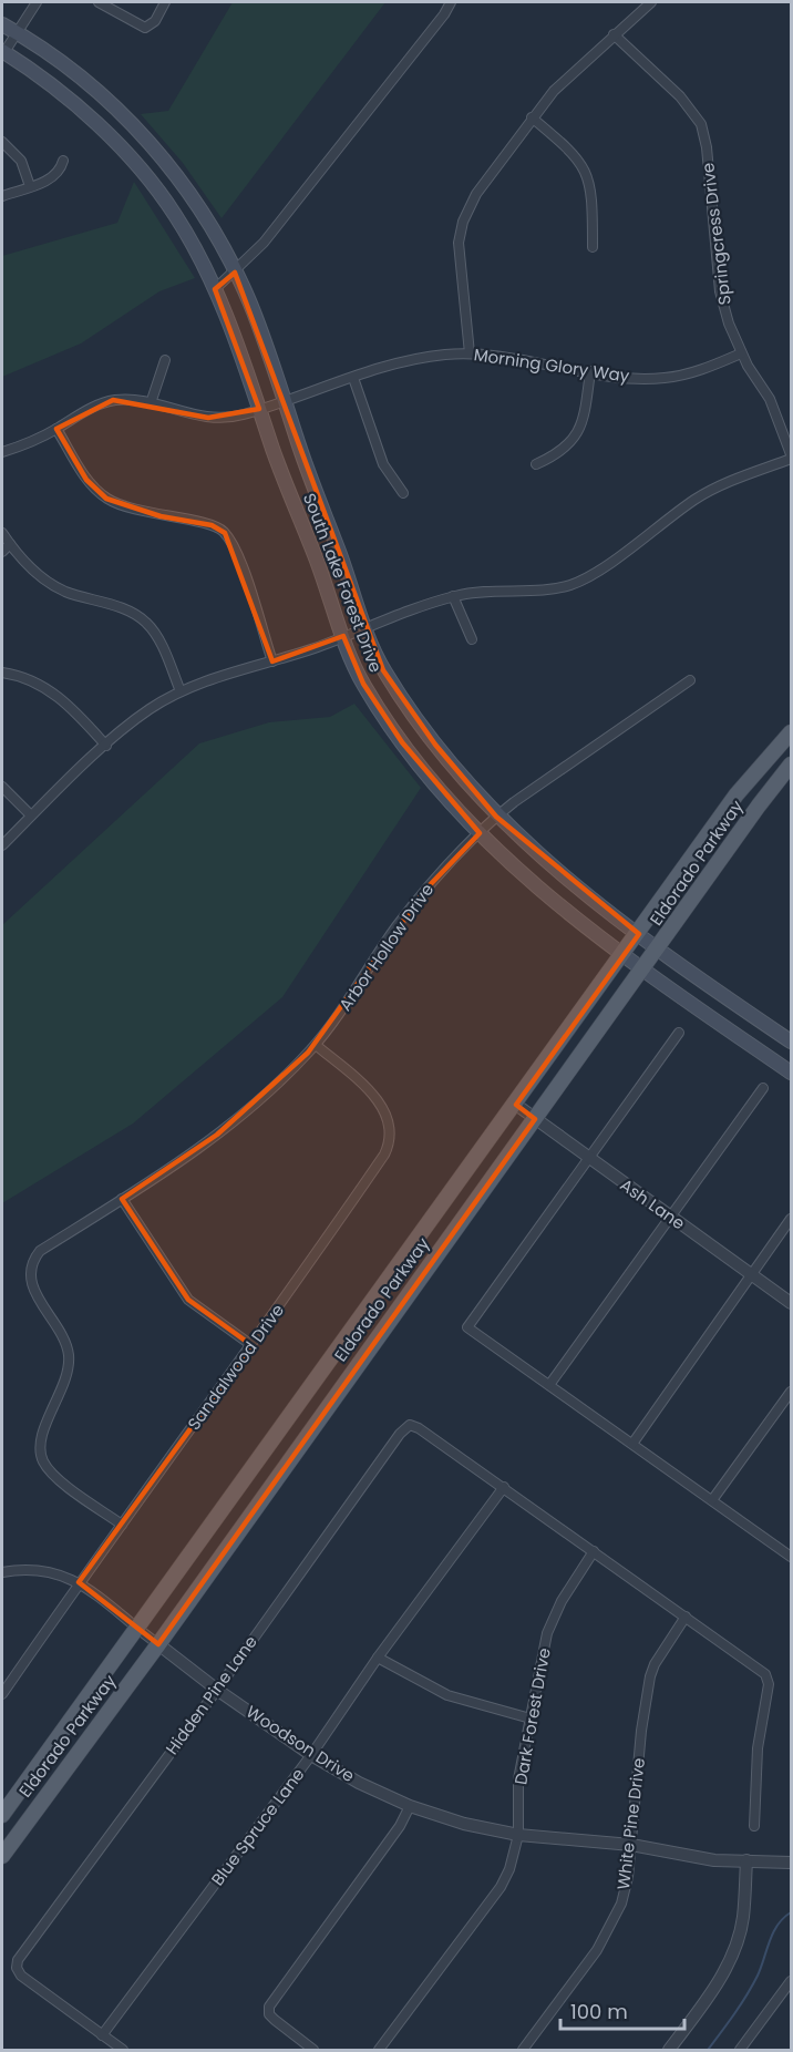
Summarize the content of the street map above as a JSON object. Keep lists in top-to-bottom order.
{
  "streets": {
    "main road": ["South Lake Forest Drive", "Eldorado Parkway"],
    "street": [
      "Springcress Drive",
      "Morning Glory Way",
      "Arbor Hollow Drive",
      "Ash Lane",
      "Sandalwood Drive",
      "Hidden Pine Lane",
      "Dark Forest Drive",
      "Woodson Drive",
      "White Pine Drive",
      "Blue Spruce Lane"
    ]
  },
  "crossings": [
    ["Springcress Drive", "Morning Glory Way"],
    ["Morning Glory Way", "South Lake Forest Drive"],
    ["South Lake Forest Drive", "Eldorado Parkway"],
    ["South Lake Forest Drive", "Arbor Hollow Drive"],
    ["Eldorado Parkway", "Ash Lane"],
    ["Eldorado Parkway", "Woodson Drive"],
    ["Arbor Hollow Drive", "Sandalwood Drive"],
    ["Sandalwood Drive", "Woodson Drive"],
    ["Hidden Pine Lane", "Woodson Drive"],
    ["Hidden Pine Lane", "Blue Spruce Lane"],
    ["Dark Forest Drive", "Woodson Drive"],
    ["Woodson Drive", "White Pine Drive"],
    ["Woodson Drive", "Blue Spruce Lane"]
  ],
  "scale_bar": "100 m"
}
